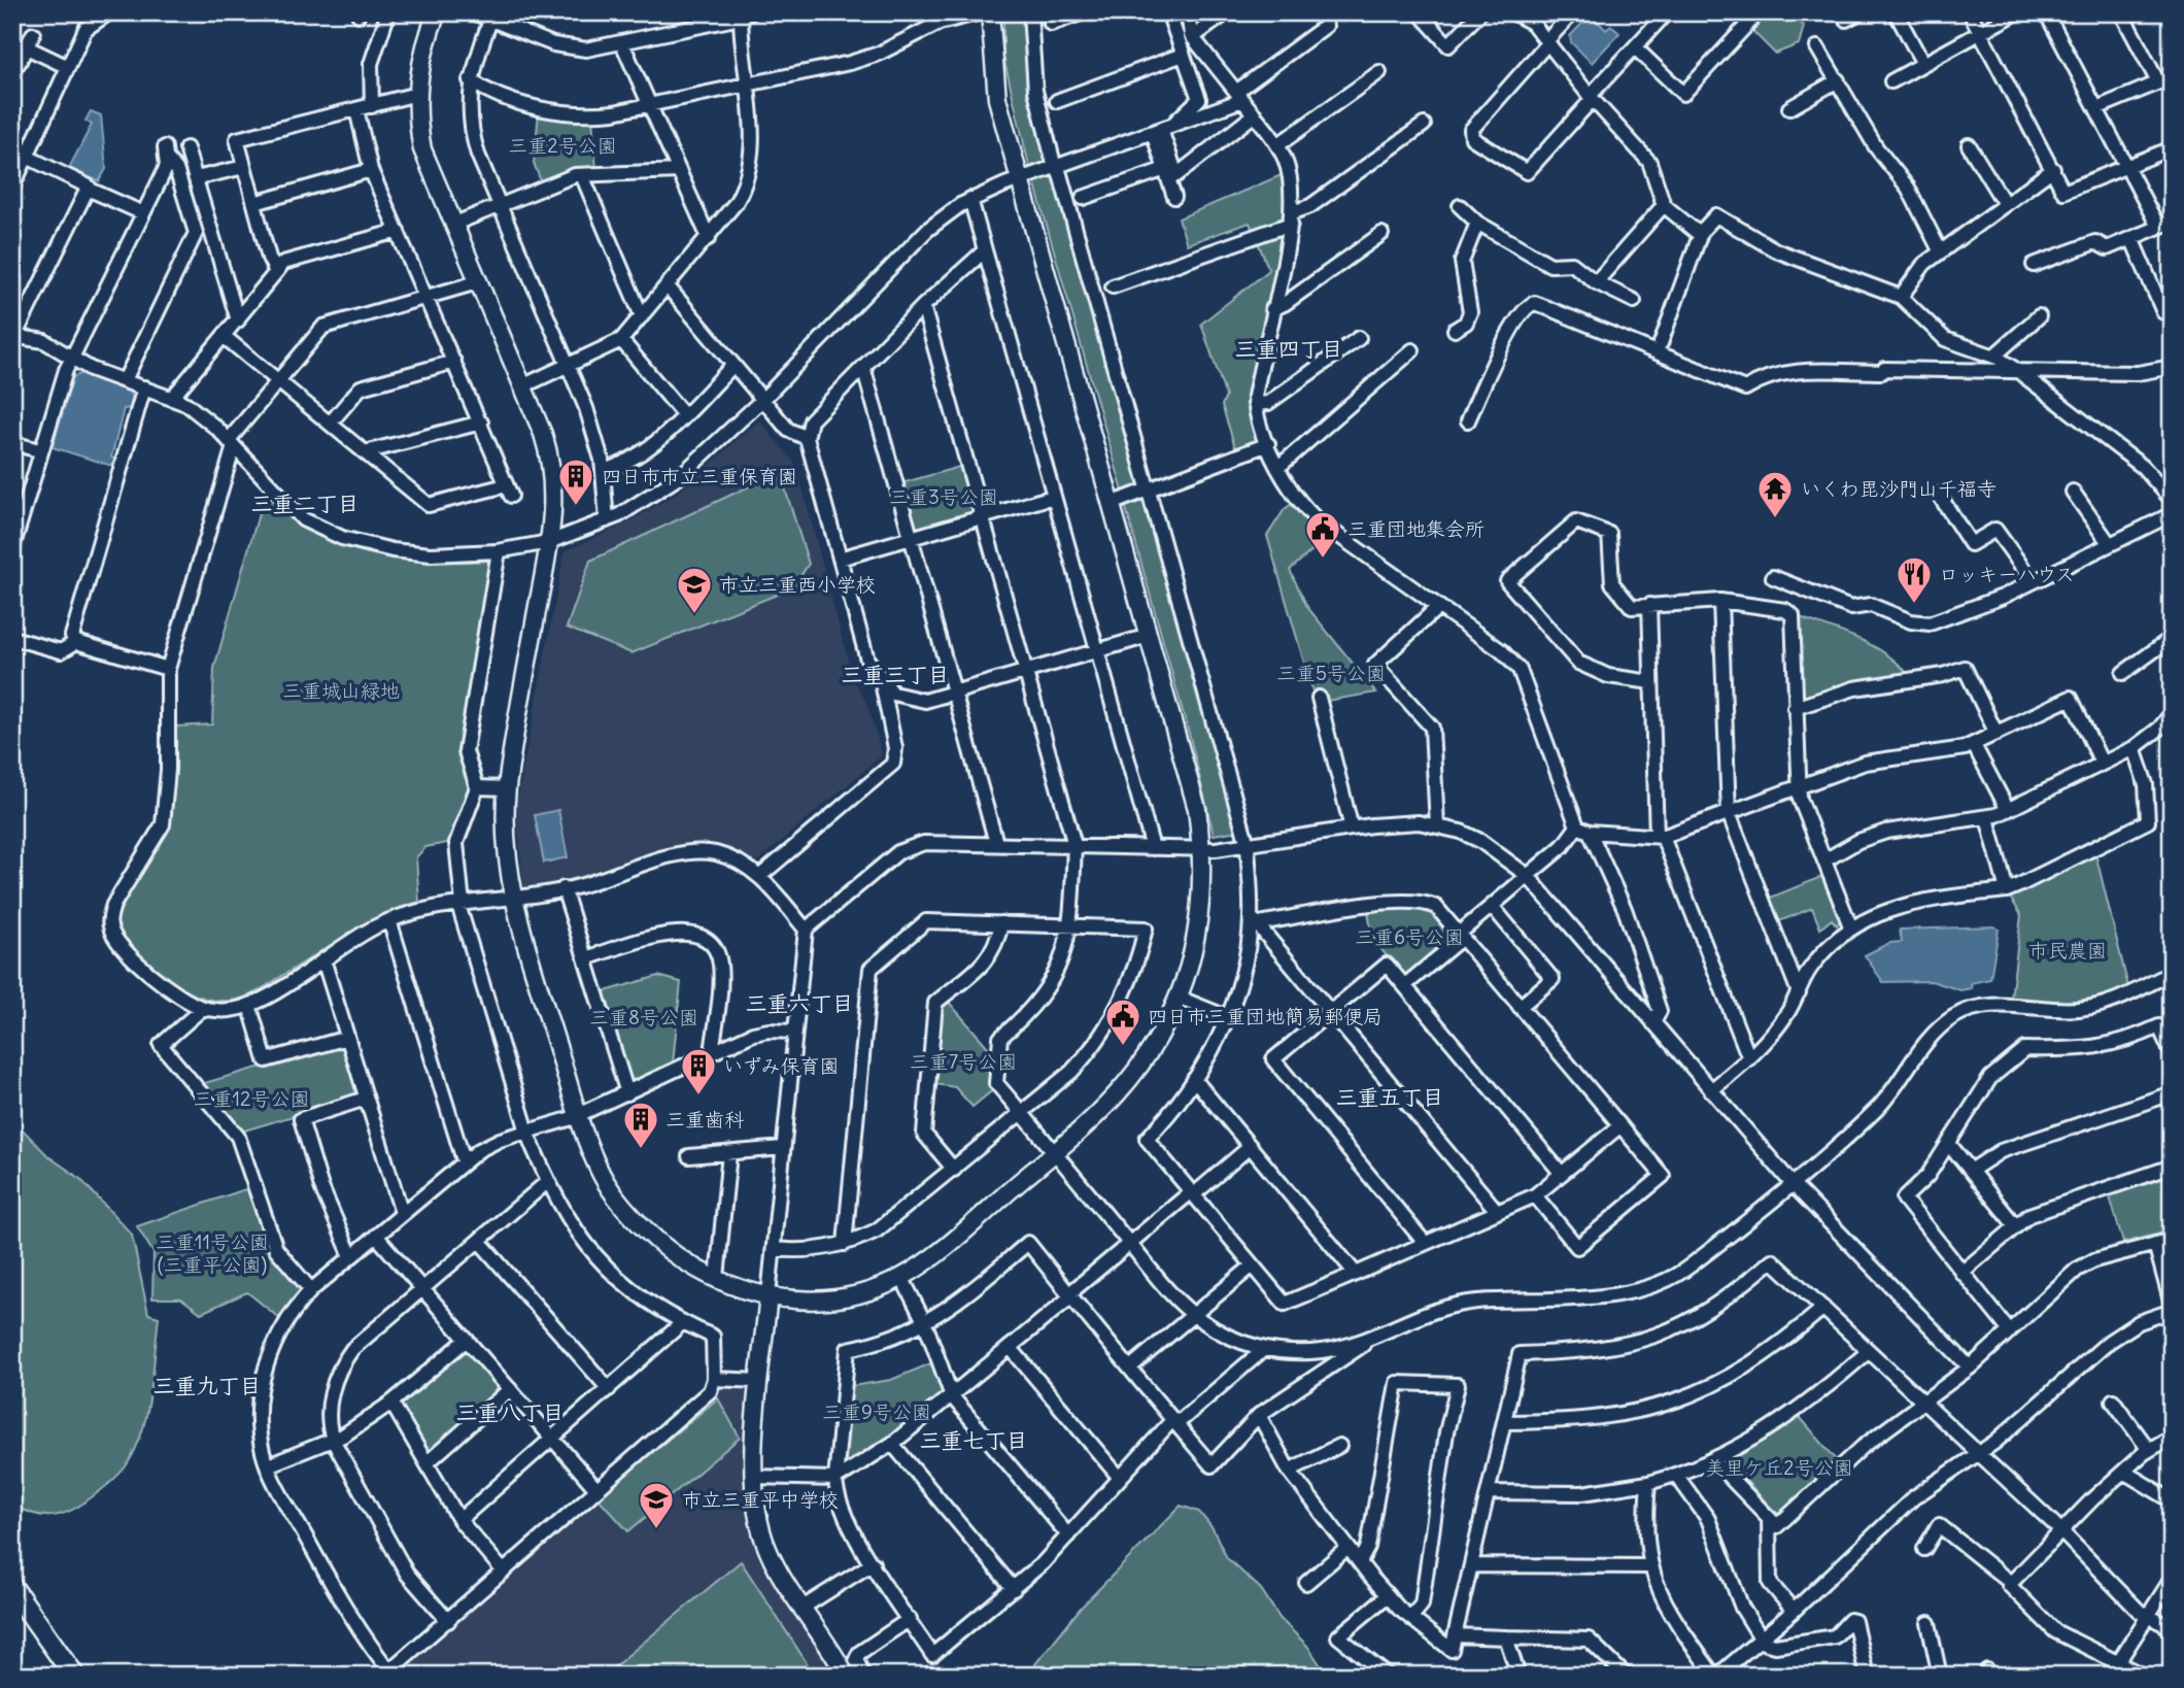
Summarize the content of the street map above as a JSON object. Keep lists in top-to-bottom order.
{
  "districts": [
    "三重四丁目",
    "三重二丁目",
    "三重三丁目",
    "三重六丁目",
    "三重五丁目",
    "三重九丁目",
    "三重八丁目",
    "三重七丁目"
  ],
  "parks": [
    "三重2号公園",
    "三重3号公園",
    "三重5号公園",
    "三重城山緑地",
    "三重6号公園",
    "市民農園",
    "三重8号公園",
    "三重7号公園",
    "三重12号公園",
    "三重11号公園 (三重平公園)",
    "三重9号公園",
    "美里ケ丘2号公園"
  ],
  "places": {
    "building": ["四日市市立三重保育園", "いずみ保育園", "三重歯科"],
    "temple": ["いくわ毘沙門山千福寺"],
    "public building": ["三重団地集会所", "四日市三重団地簡易郵便局"],
    "restaurant": ["ロッキーハウス"],
    "school or university": ["市立三重西小学校", "市立三重平中学校"]
  }
}
